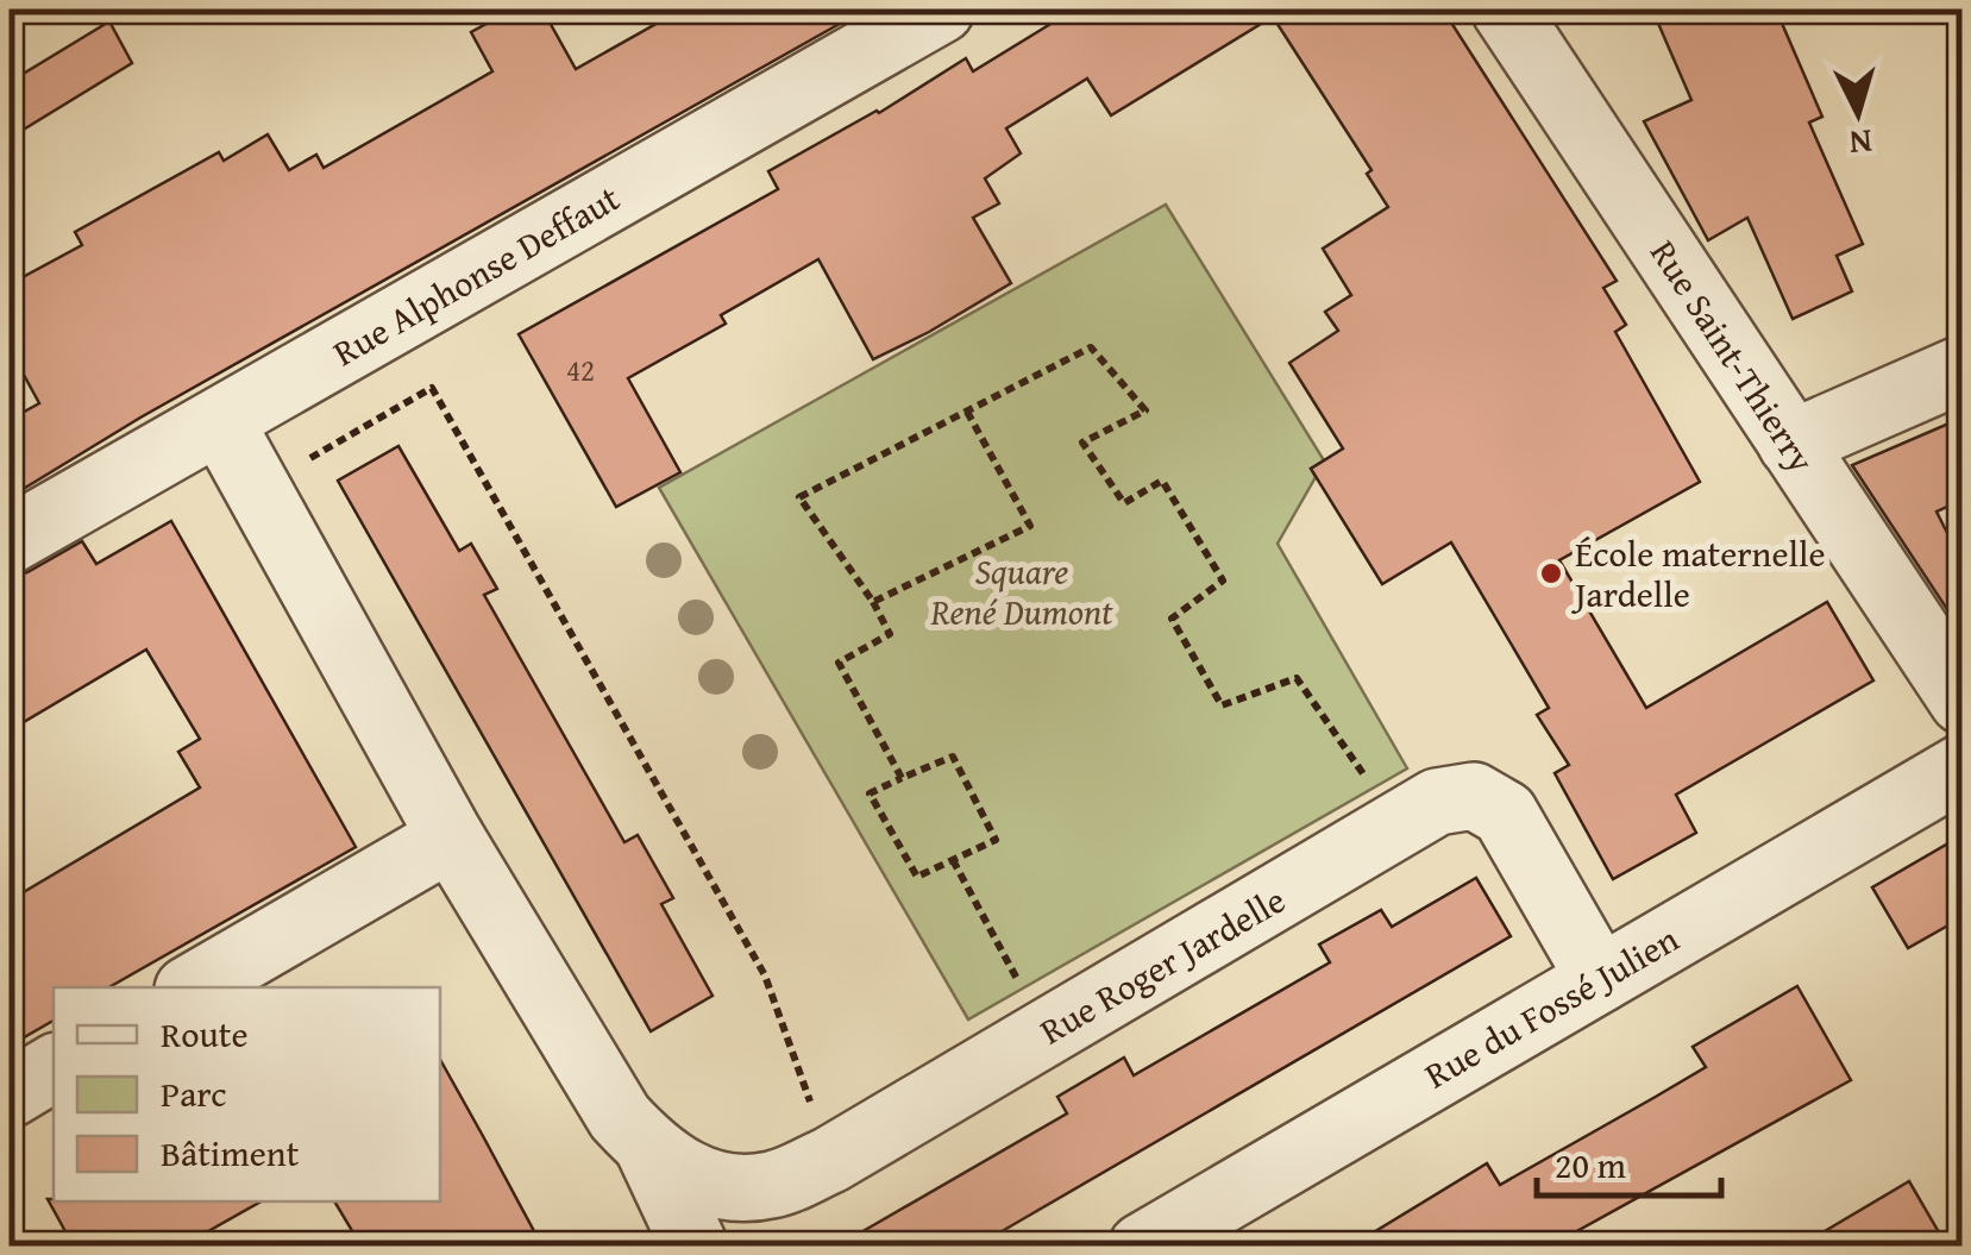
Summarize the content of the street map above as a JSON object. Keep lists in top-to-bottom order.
{
  "streets": {
    "street": [
      "Rue Alphonse Deffaut",
      "Rue Saint-Thierry",
      "Rue Roger Jardelle",
      "Rue du Fossé Julien"
    ]
  },
  "crossings": [
    ["Rue Alphonse Deffaut", "Rue Roger Jardelle"],
    ["Rue Roger Jardelle", "Rue du Fossé Julien"]
  ],
  "parks": ["Square René Dumont"],
  "places": ["École maternelle Jardelle"],
  "house_numbers": ["42"],
  "legend": ["Route", "Parc", "Bâtiment"],
  "scale_bar": "20 m",
  "north": "bottom"
}
